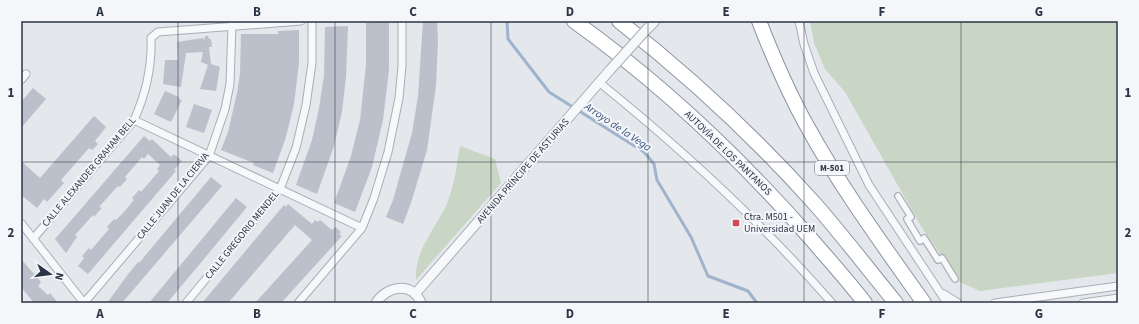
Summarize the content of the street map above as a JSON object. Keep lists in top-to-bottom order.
{
  "streets": {
    "highway": ["AUTOVÍA DE LOS PANTANOS", "M-501"],
    "street": [
      "AVENIDA PRÍNCIPE DE ASTURIAS",
      "CALLE ALEXANDER GRAHAM BELL",
      "CALLE JUAN DE LA CIERVA",
      "CALLE GREGORIO MENDEL"
    ]
  },
  "crossings": [
    ["CALLE ALEXANDER GRAHAM BELL", "CALLE JUAN DE LA CIERVA"]
  ],
  "water": ["Arroyo de la Vega"],
  "places": {
    "transit": ["Ctra. M501 - Universidad UEM"]
  },
  "north": "right",
  "grid": {
    "columns": [
      "A",
      "B",
      "C",
      "D",
      "E",
      "F",
      "G"
    ],
    "rows": ["1", "2"]
  }
}
